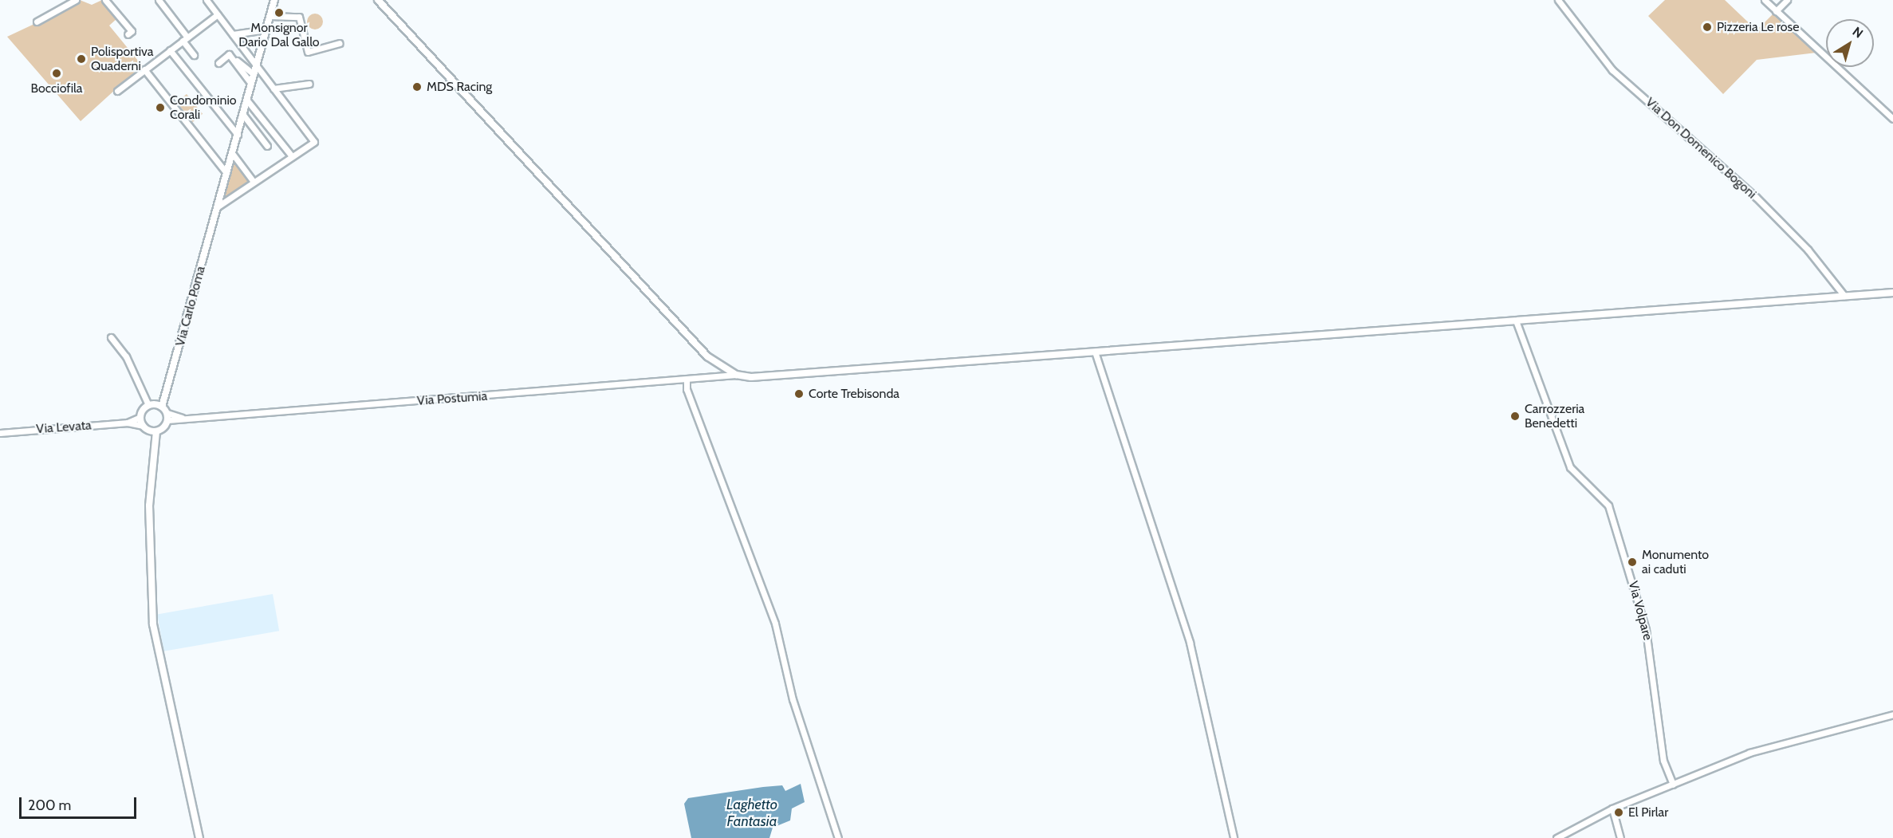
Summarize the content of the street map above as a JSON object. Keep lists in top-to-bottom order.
{
  "streets": {
    "main road": ["Via Carlo Poma"],
    "street": [
      "Via Don Domenico Bogoni",
      "Via Postumia",
      "Via Levata",
      "Via Volpare"
    ]
  },
  "crossings": [
    ["Via Carlo Poma", "Via Postumia"],
    ["Via Carlo Poma", "Via Levata"],
    ["Via Postumia", "Via Levata"]
  ],
  "water": ["Laghetto Fantasia"],
  "places": [
    "Monsignor Dario Dal Gallo",
    "Pizzeria Le rose",
    "Polisportiva Quaderni",
    "Bocciofila",
    "MDS Racing",
    "Condominio Corali",
    "Corte Trebisonda",
    "Carrozzeria Benedetti",
    "Monumento ai caduti",
    "El Pirlar"
  ],
  "scale_bar": "200 m",
  "north": "top right"
}
